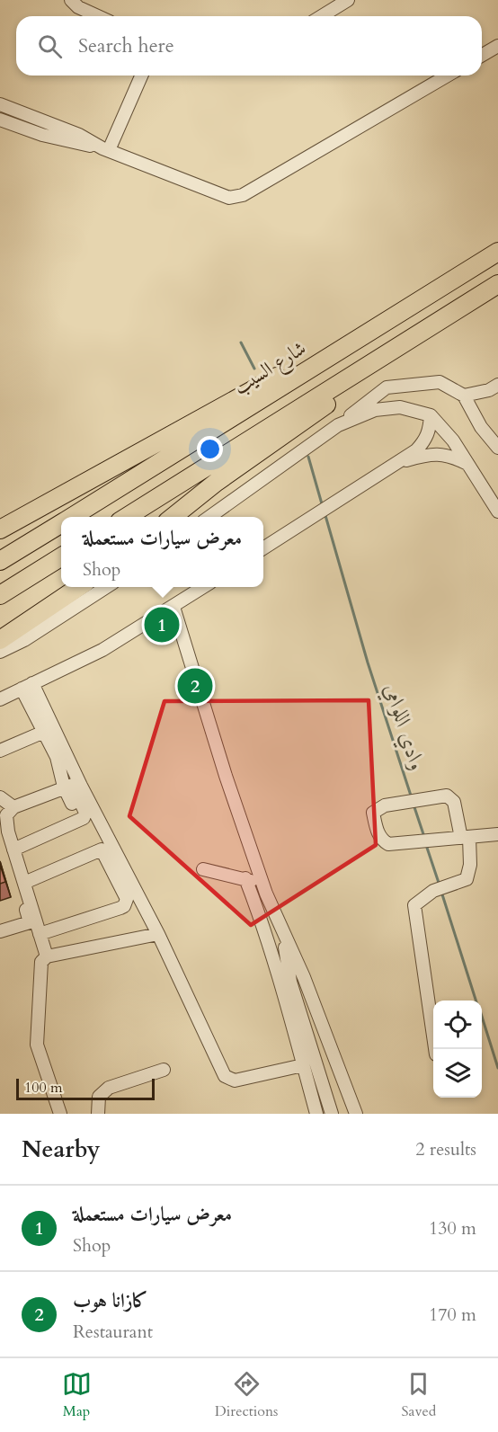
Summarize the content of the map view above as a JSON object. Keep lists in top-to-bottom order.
{
  "streets": {
    "highway": ["شارع السيب"]
  },
  "water": ["وادي اللوامي"],
  "scale_bar": "100 m",
  "page": {
    "search": "Search here",
    "popup": ["معرض سيارات مستعملة", "Shop"],
    "pins": ["1", "2"],
    "scale": "100 m",
    "heading": ["Nearby", "2 results"],
    "list": [
      {
        "mark": "1",
        "name": "معرض سيارات مستعملة",
        "note": "Shop",
        "value": "130 m"
      },
      {
        "mark": "2",
        "name": "كازانا هوب",
        "note": "Restaurant",
        "value": "170 m"
      }
    ],
    "nav": ["Map", "Directions", "Saved"]
  }
}
